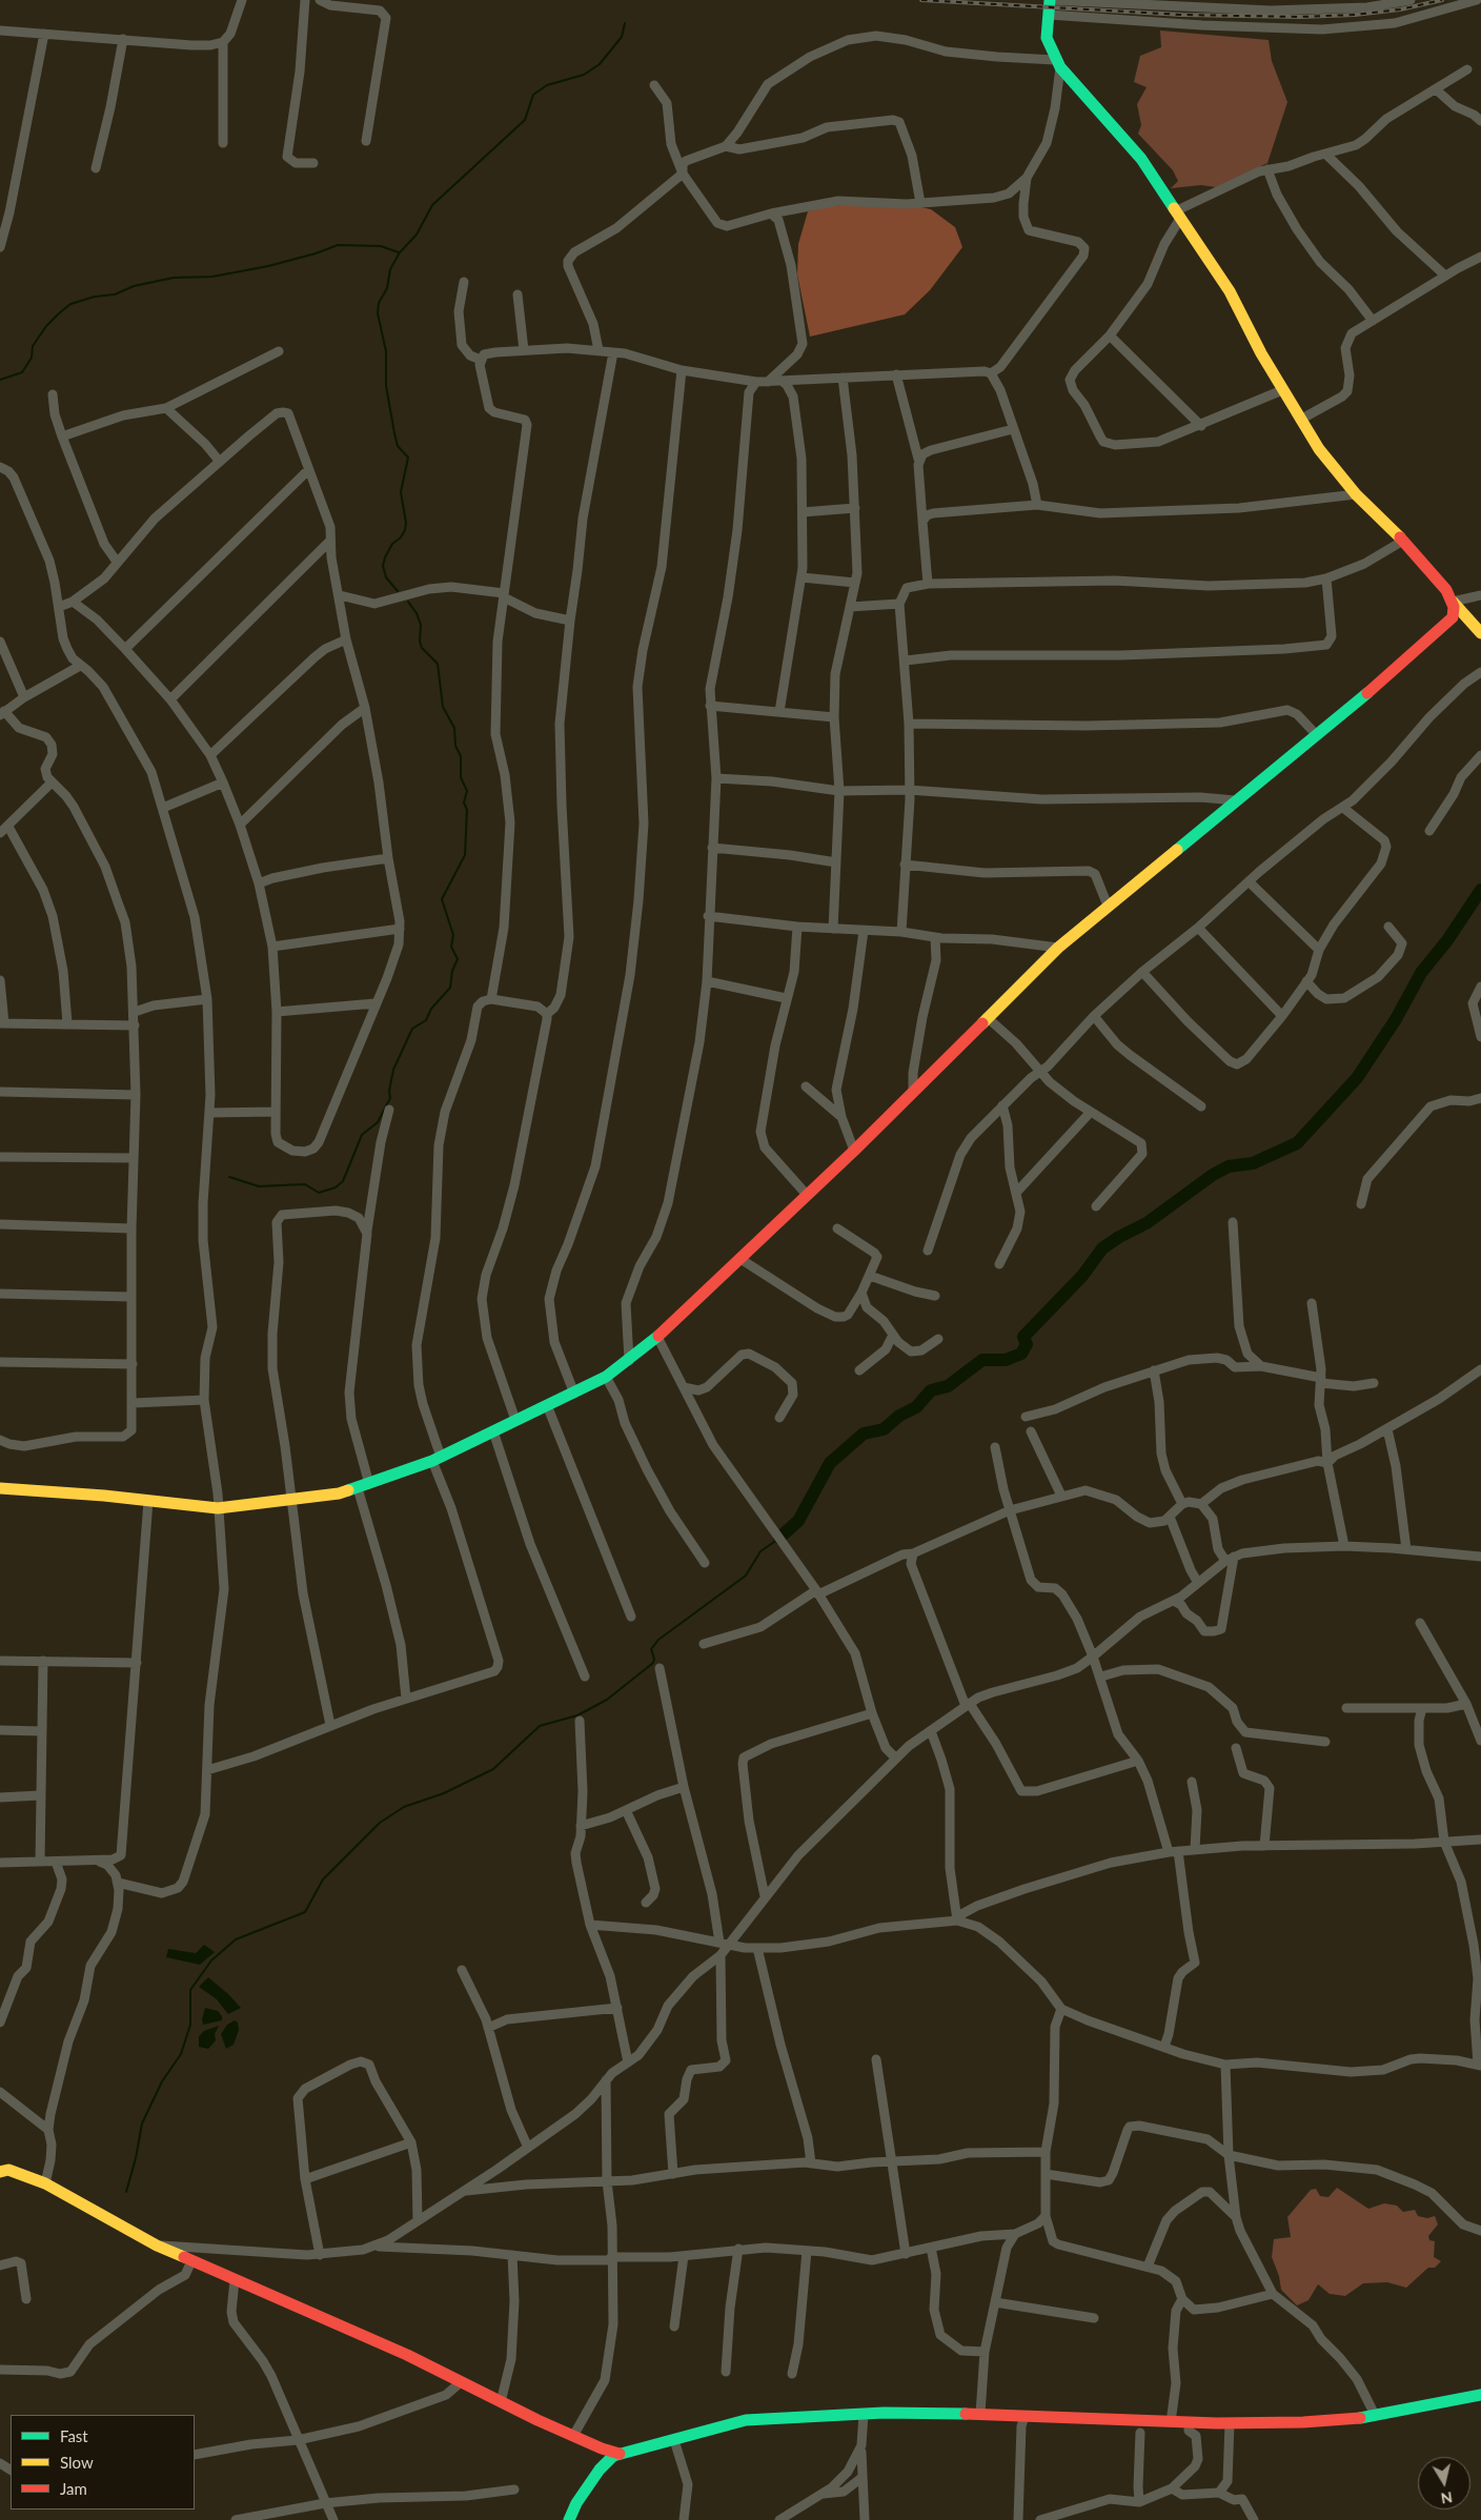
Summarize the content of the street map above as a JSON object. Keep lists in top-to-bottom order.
{
  "legend": ["Fast", "Slow", "Jam"],
  "north": "bottom"
}
